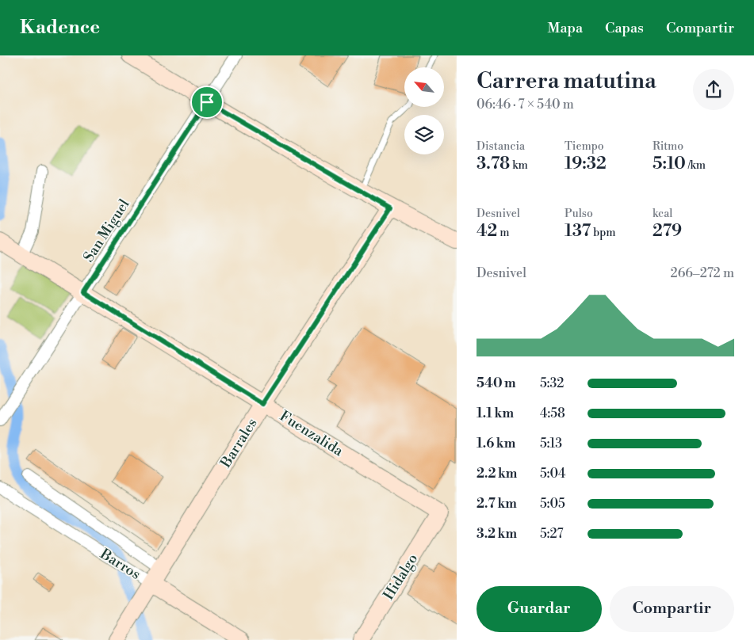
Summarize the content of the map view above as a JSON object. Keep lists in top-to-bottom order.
{
  "streets": {
    "street": [
      "San Miguel",
      "Fuenzalida",
      "Barrales",
      "Barros",
      "Hidalgo"
    ]
  },
  "crossings": [
    ["San Miguel", "Fuenzalida"],
    ["Fuenzalida", "Barrales"],
    ["Fuenzalida", "Hidalgo"],
    ["Barrales", "Barros"]
  ],
  "north": "top left",
  "page": {
    "header": "Kadence",
    "nav": ["Mapa", "Capas", "Compartir"],
    "heading": ["Carrera matutina", "06:46 · 7 × 540 m"],
    "stats": [
      ["Distancia", "3.78 km"],
      ["Tiempo", "19:32"],
      ["Ritmo", "5:10 /km"],
      ["Desnivel", "42 m"],
      ["Pulso", "137 bpm"],
      ["kcal", "279"]
    ],
    "chart": ["Desnivel", "266–272 m"],
    "list": [
      {
        "name": "540 m",
        "note": "5:32"
      },
      {
        "name": "1.1 km",
        "note": "4:58"
      },
      {
        "name": "1.6 km",
        "note": "5:13"
      },
      {
        "name": "2.2 km",
        "note": "5:04"
      },
      {
        "name": "2.7 km",
        "note": "5:05"
      },
      {
        "name": "3.2 km",
        "note": "5:27"
      }
    ],
    "buttons": ["Guardar", "Compartir"]
  }
}
